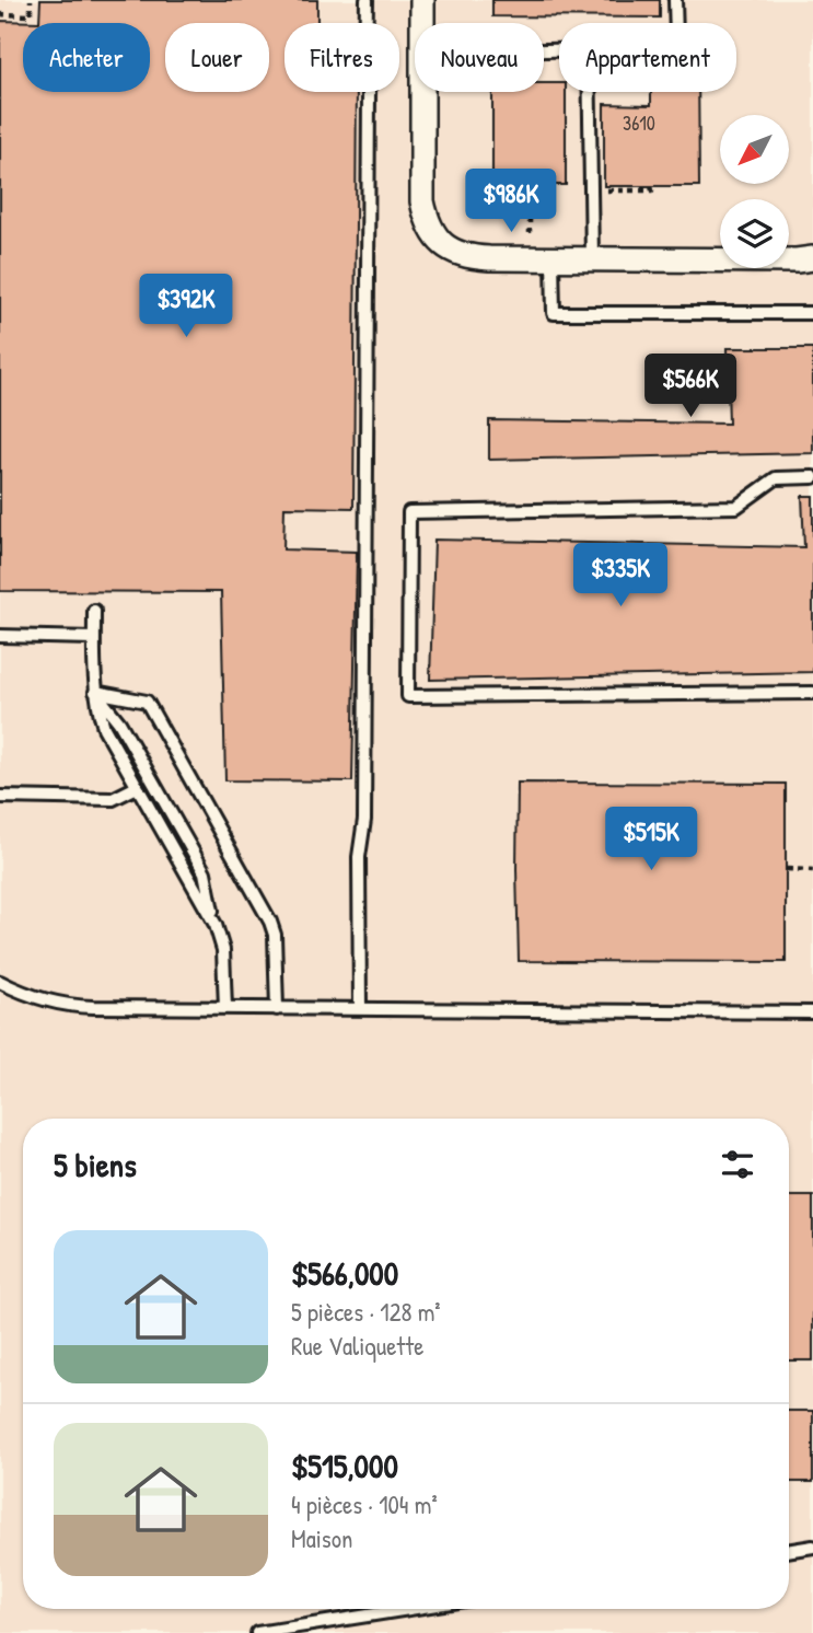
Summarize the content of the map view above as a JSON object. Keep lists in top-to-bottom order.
{
  "house_numbers": ["3610"],
  "north": "bottom left",
  "page": {
    "chip": [
      "Acheter",
      "Louer",
      "Filtres",
      "Nouveau",
      "Appartement"
    ],
    "price": [
      "$986K",
      "$392K",
      "$566K",
      "$335K",
      "$515K"
    ],
    "heading": "5 biens",
    "list": [
      {
        "name": "$566,000",
        "note": "5 pièces · 128 m² · Rue Valiquette"
      },
      {
        "name": "$515,000",
        "note": "4 pièces · 104 m² · Maison"
      }
    ]
  }
}
